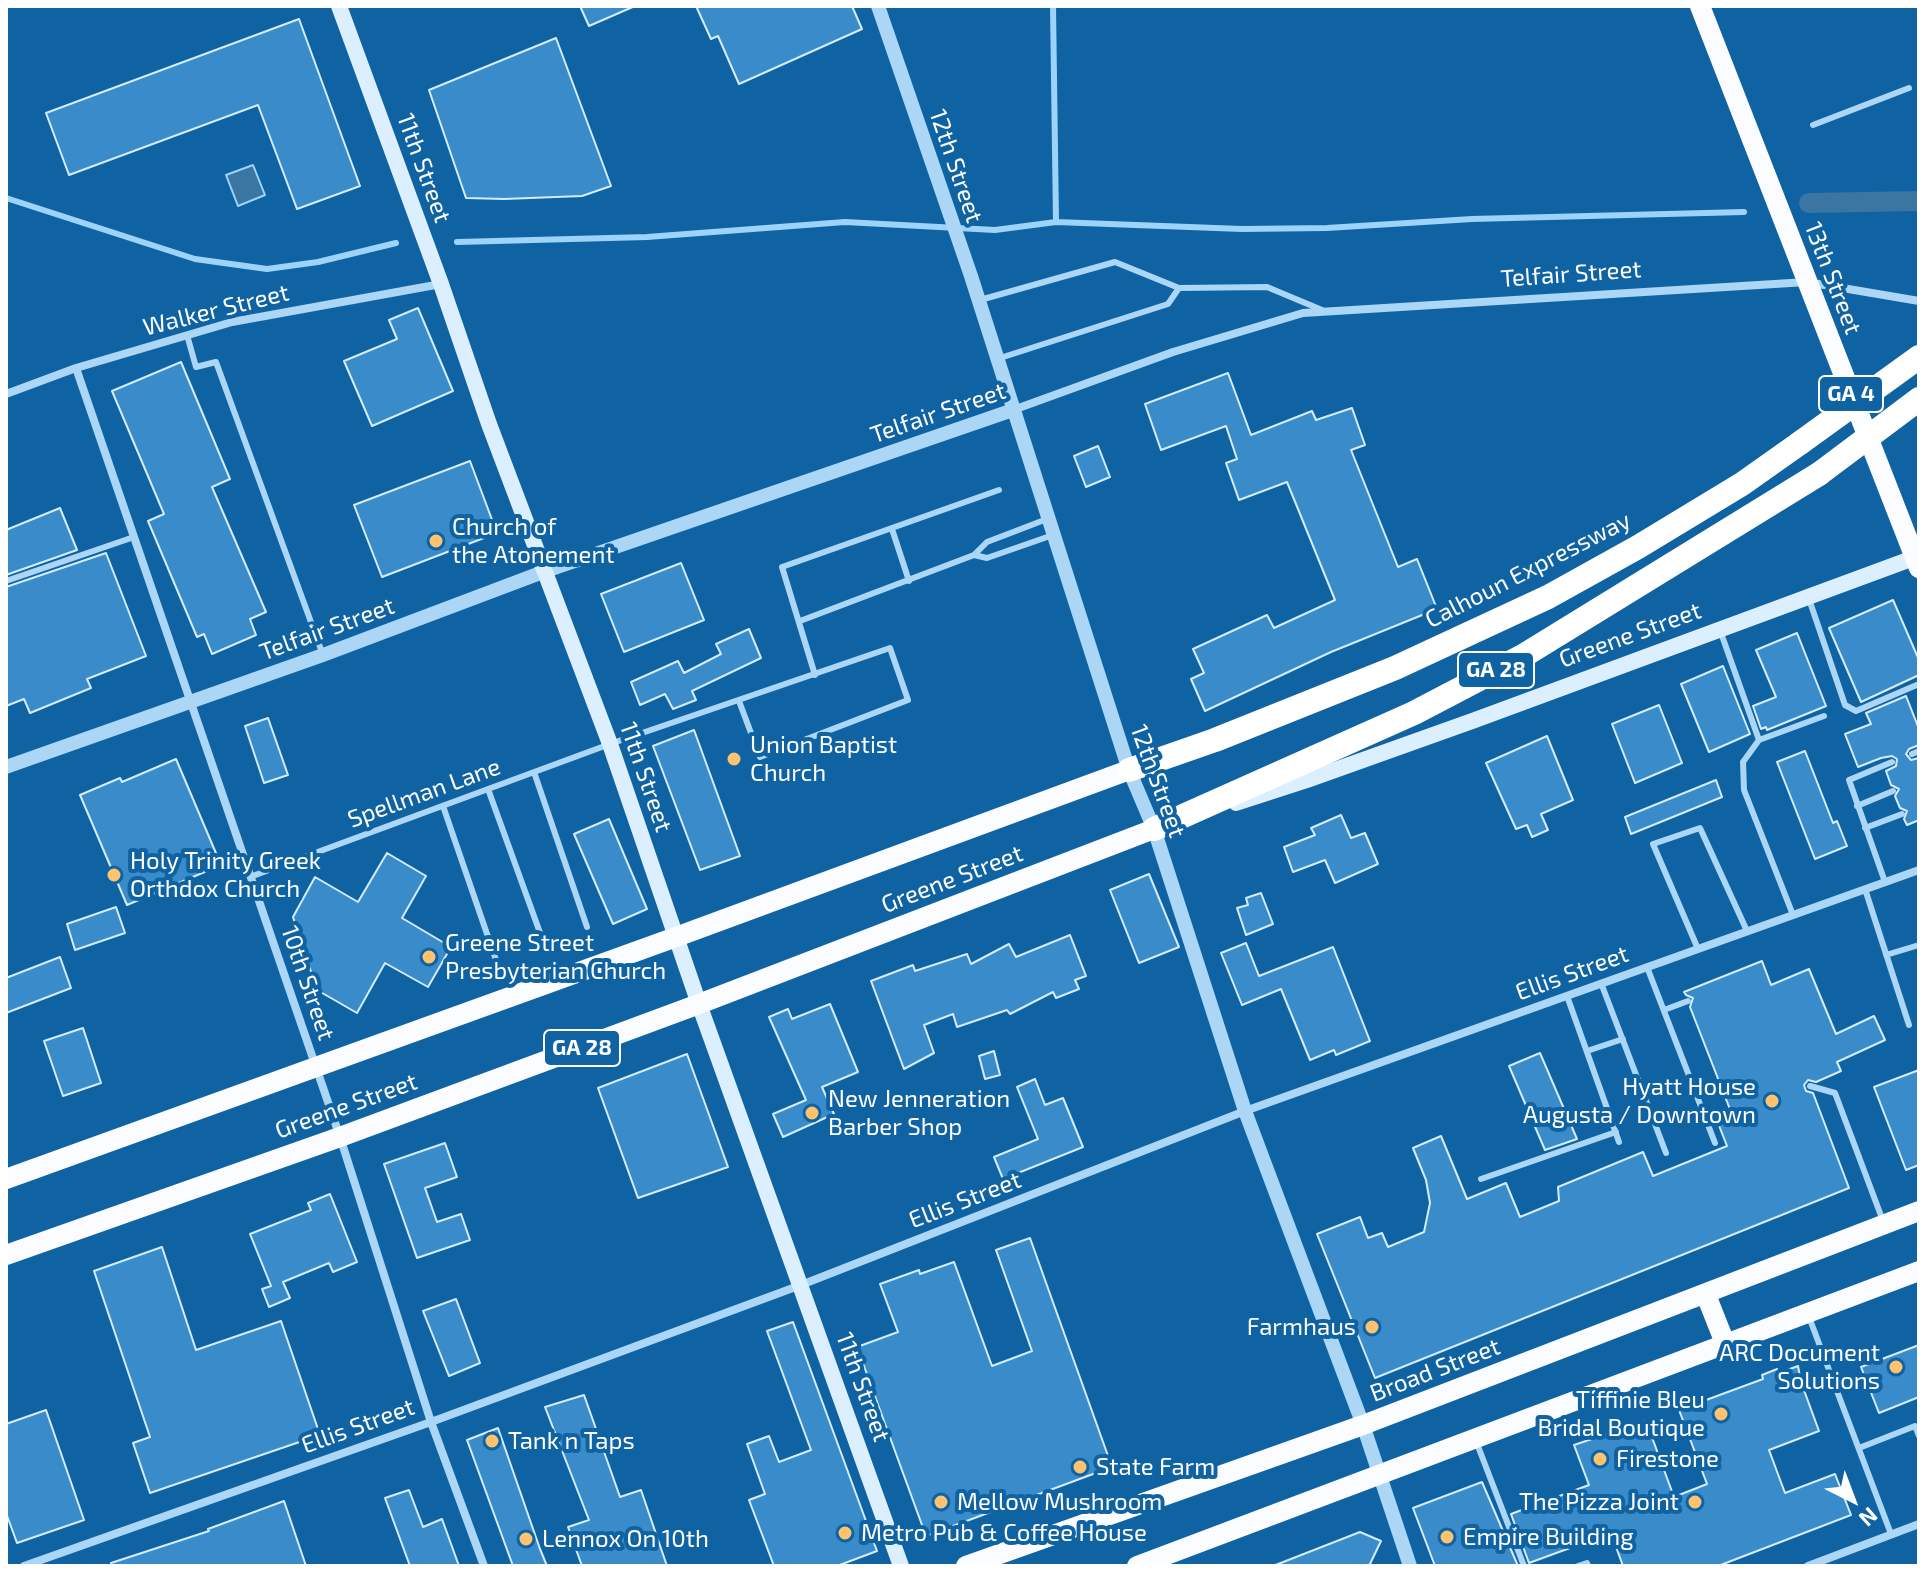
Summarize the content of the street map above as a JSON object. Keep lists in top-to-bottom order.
{
  "streets": {
    "highway": ["Calhoun Expressway", "GA 28"],
    "main road": [
      "11th Street",
      "13th Street",
      "GA 4",
      "Greene Street",
      "Broad Street"
    ],
    "street": [
      "12th Street",
      "Telfair Street",
      "Walker Street",
      "Ellis Street",
      "10th Street"
    ],
    "lane": ["Spellman Lane"]
  },
  "crossings": [
    ["12th Street", "Telfair Street"],
    ["12th Street", "Calhoun Expressway"],
    ["12th Street", "Greene Street"],
    ["12th Street", "GA 28"],
    ["12th Street", "Ellis Street"],
    ["12th Street", "Broad Street"],
    ["11th Street", "Telfair Street"],
    ["11th Street", "Walker Street"],
    ["11th Street", "Greene Street"],
    ["11th Street", "Spellman Lane"],
    ["11th Street", "Ellis Street"],
    ["Telfair Street", "13th Street"],
    ["Telfair Street", "10th Street"],
    ["13th Street", "Greene Street"],
    ["Walker Street", "10th Street"],
    ["Calhoun Expressway", "Greene Street"],
    ["Greene Street", "GA 28"],
    ["Greene Street", "10th Street"],
    ["Spellman Lane", "10th Street"],
    ["Ellis Street", "10th Street"]
  ],
  "places": [
    "Church of the Atonement",
    "Union Baptist Church",
    "Holy Trinity Greek Orthdox Church",
    "Greene Street Presbyterian Church",
    "Hyatt House Augusta / Downtown",
    "New Jenneration Barber Shop",
    "Farmhaus",
    "ARC Document Solutions",
    "Tiffinie Bleu Bridal Boutique",
    "Tank n Taps",
    "Firestone",
    "State Farm",
    "Mellow Mushroom",
    "The Pizza Joint",
    "Metro Pub & Coffee House",
    "Empire Building",
    "Lennox On 10th"
  ],
  "north": "bottom right"
}
